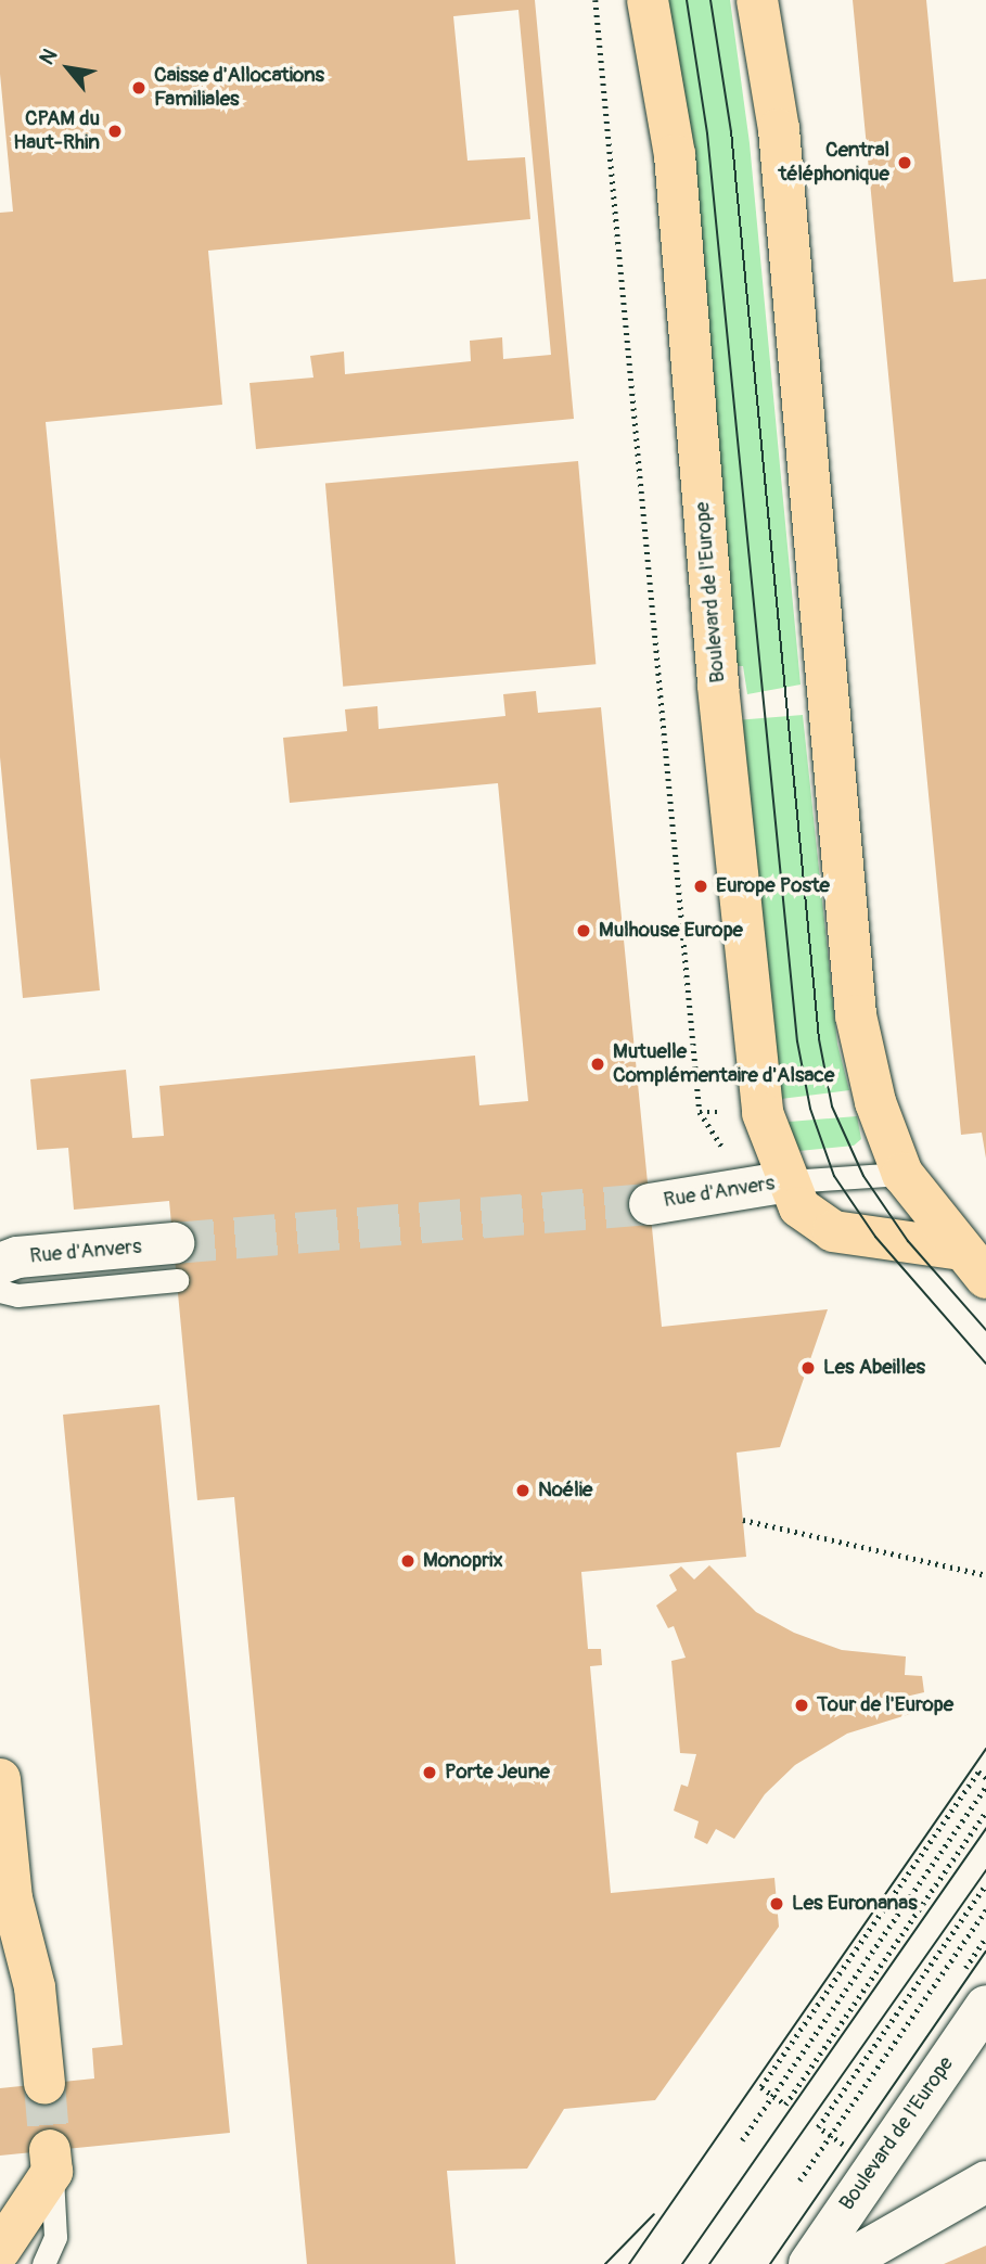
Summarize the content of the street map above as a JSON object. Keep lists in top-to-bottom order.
{
  "streets": {
    "main road": ["Boulevard de l'Europe"],
    "street": ["Rue d'Anvers"]
  },
  "crossings": [
    ["Boulevard de l'Europe", "Rue d'Anvers"]
  ],
  "places": [
    "Caisse d'Allocations Familiales",
    "CPAM du Haut-Rhin",
    "Central téléphonique",
    "Europe Poste",
    "Mulhouse Europe",
    "Mutuelle Complémentaire d'Alsace",
    "Les Abeilles",
    "Noélie",
    "Monoprix",
    "Tour de l'Europe",
    "Porte Jeune",
    "Les Euronanas"
  ],
  "north": "top left"
}
